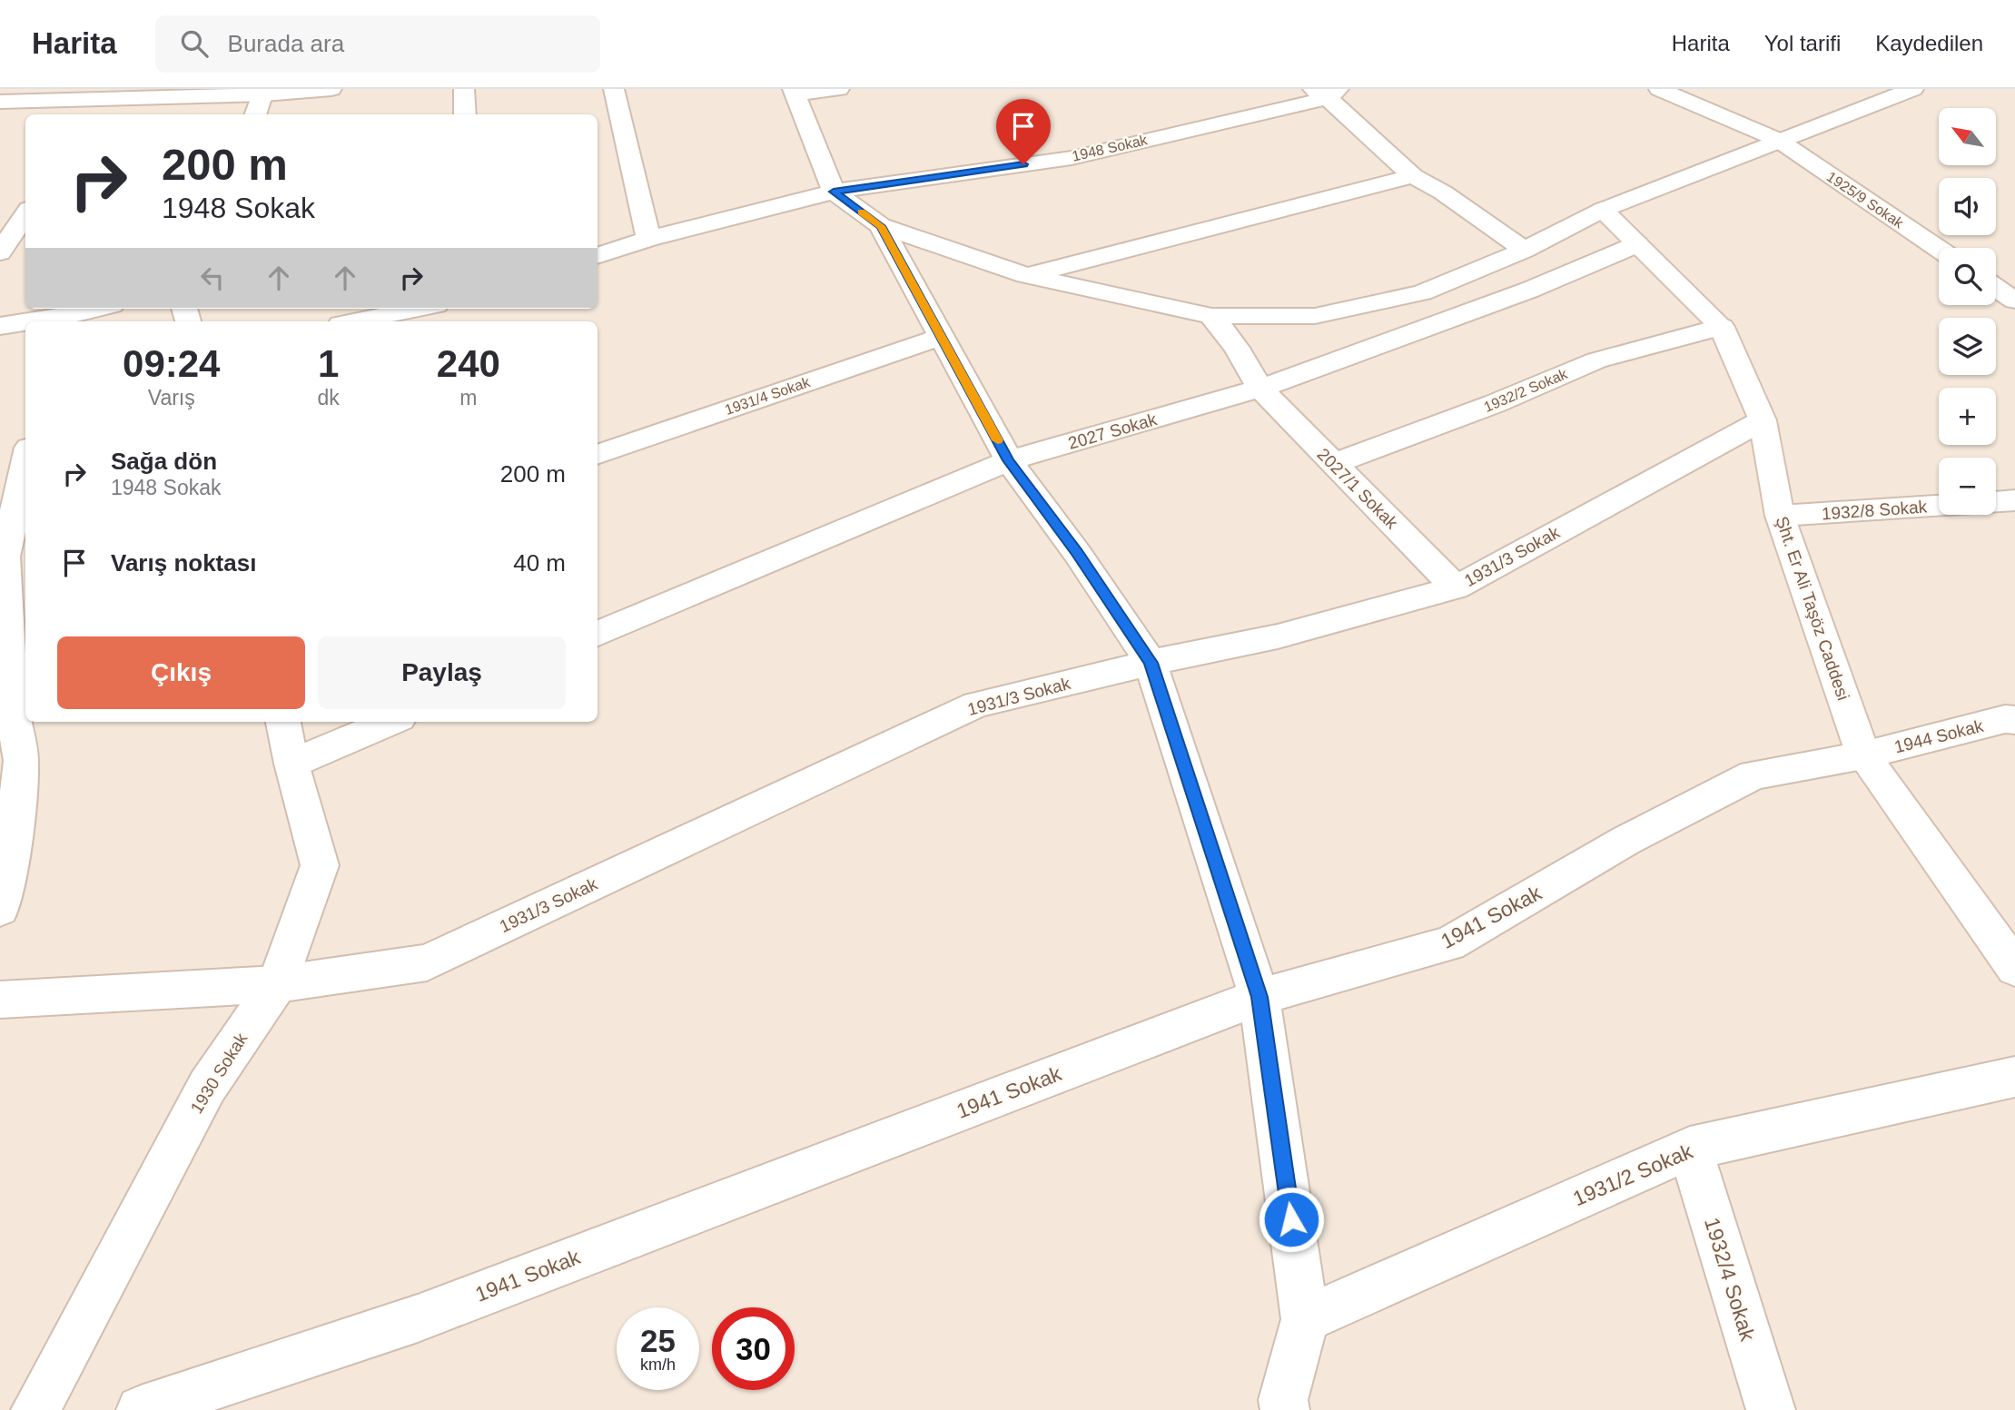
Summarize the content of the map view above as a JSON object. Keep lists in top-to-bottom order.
{
  "streets": {
    "street": [
      "1948 Sokak",
      "1925/9 Sokak",
      "1932/2 Sokak",
      "1931/4 Sokak",
      "2027 Sokak",
      "2027/1 Sokak",
      "1932/8 Sokak",
      "1931/3 Sokak",
      "Şht. Er Ali Taşöz Caddesi",
      "1944 Sokak",
      "1941 Sokak",
      "1930 Sokak",
      "1931/2 Sokak",
      "1932/4 Sokak"
    ]
  },
  "crossings": [
    ["1932/2 Sokak", "2027/1 Sokak"],
    ["1932/2 Sokak", "Şht. Er Ali Taşöz Caddesi"],
    ["2027 Sokak", "2027/1 Sokak"],
    ["2027 Sokak", "Şht. Er Ali Taşöz Caddesi"],
    ["2027/1 Sokak", "1931/3 Sokak"],
    ["1932/8 Sokak", "Şht. Er Ali Taşöz Caddesi"],
    ["1931/3 Sokak", "Şht. Er Ali Taşöz Caddesi"],
    ["1931/3 Sokak", "1930 Sokak"],
    ["Şht. Er Ali Taşöz Caddesi", "1944 Sokak"],
    ["Şht. Er Ali Taşöz Caddesi", "1941 Sokak"],
    ["1944 Sokak", "1941 Sokak"],
    ["1931/2 Sokak", "1932/4 Sokak"]
  ],
  "north": "top left",
  "page": {
    "header": "Harita",
    "search": "Burada ara",
    "nav": ["Harita", "Yol tarifi", "Kaydedilen"],
    "map_buttons": ["+", "−"],
    "turn": ["200 m", "1948 Sokak"],
    "eta": [
      "09:24",
      "Varış",
      "1",
      "dk",
      "240",
      "m"
    ],
    "list": [
      {
        "name": "Sağa dön",
        "note": "1948 Sokak",
        "value": "200 m"
      },
      {
        "name": "Varış noktası",
        "value": "40 m"
      }
    ],
    "buttons": ["Çıkış", "Paylaş"],
    "speed": "25 km/h",
    "limit": "30"
  }
}
